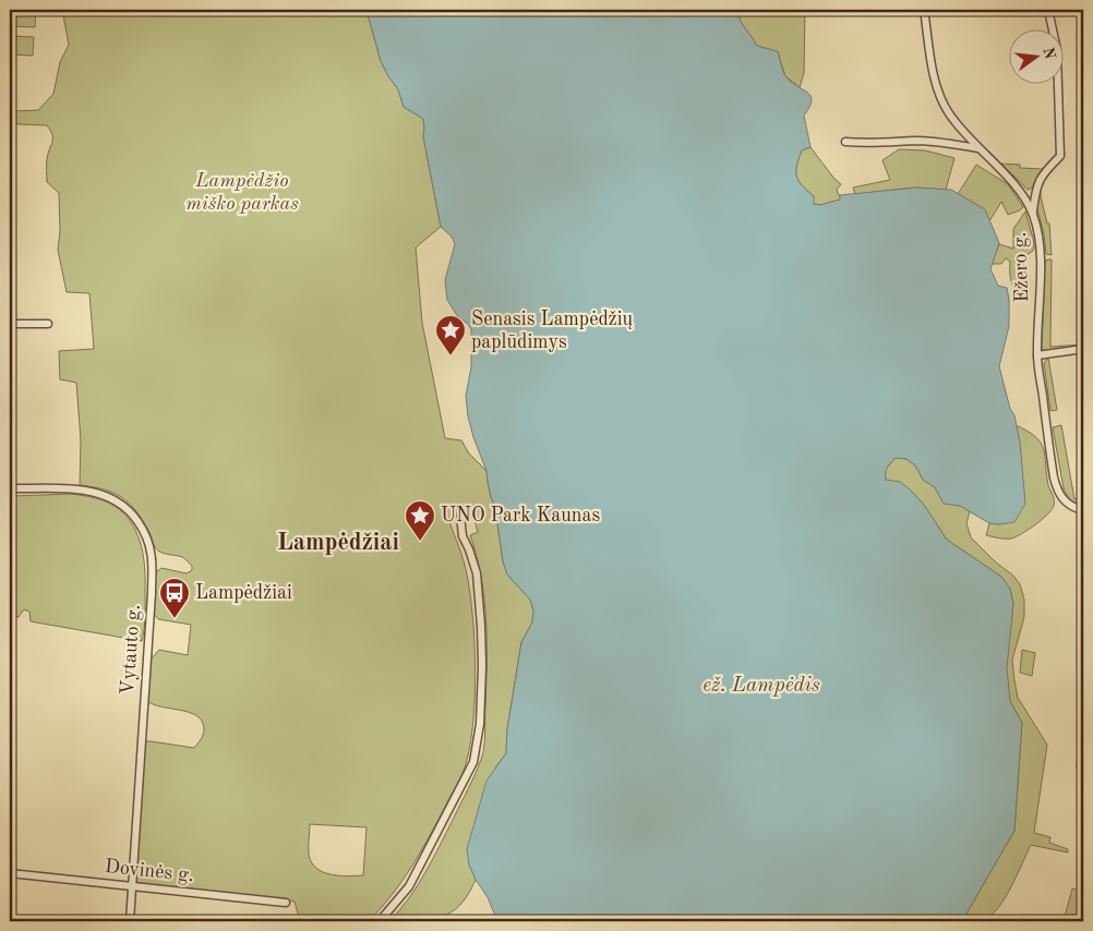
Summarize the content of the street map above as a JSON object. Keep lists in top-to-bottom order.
{
  "streets": {
    "street": ["Ežero g.", "Vytauto g.", "Dovinės g."]
  },
  "crossings": [
    ["Vytauto g.", "Dovinės g."]
  ],
  "districts": ["Lampėdžiai"],
  "water": ["ež. Lampėdis"],
  "parks": ["Lampėdžio miško parkas"],
  "places": {
    "place": ["Senasis Lampėdžių paplūdimys", "UNO Park Kaunas"],
    "bus stop": ["Lampėdžiai"]
  },
  "north": "right"
}
